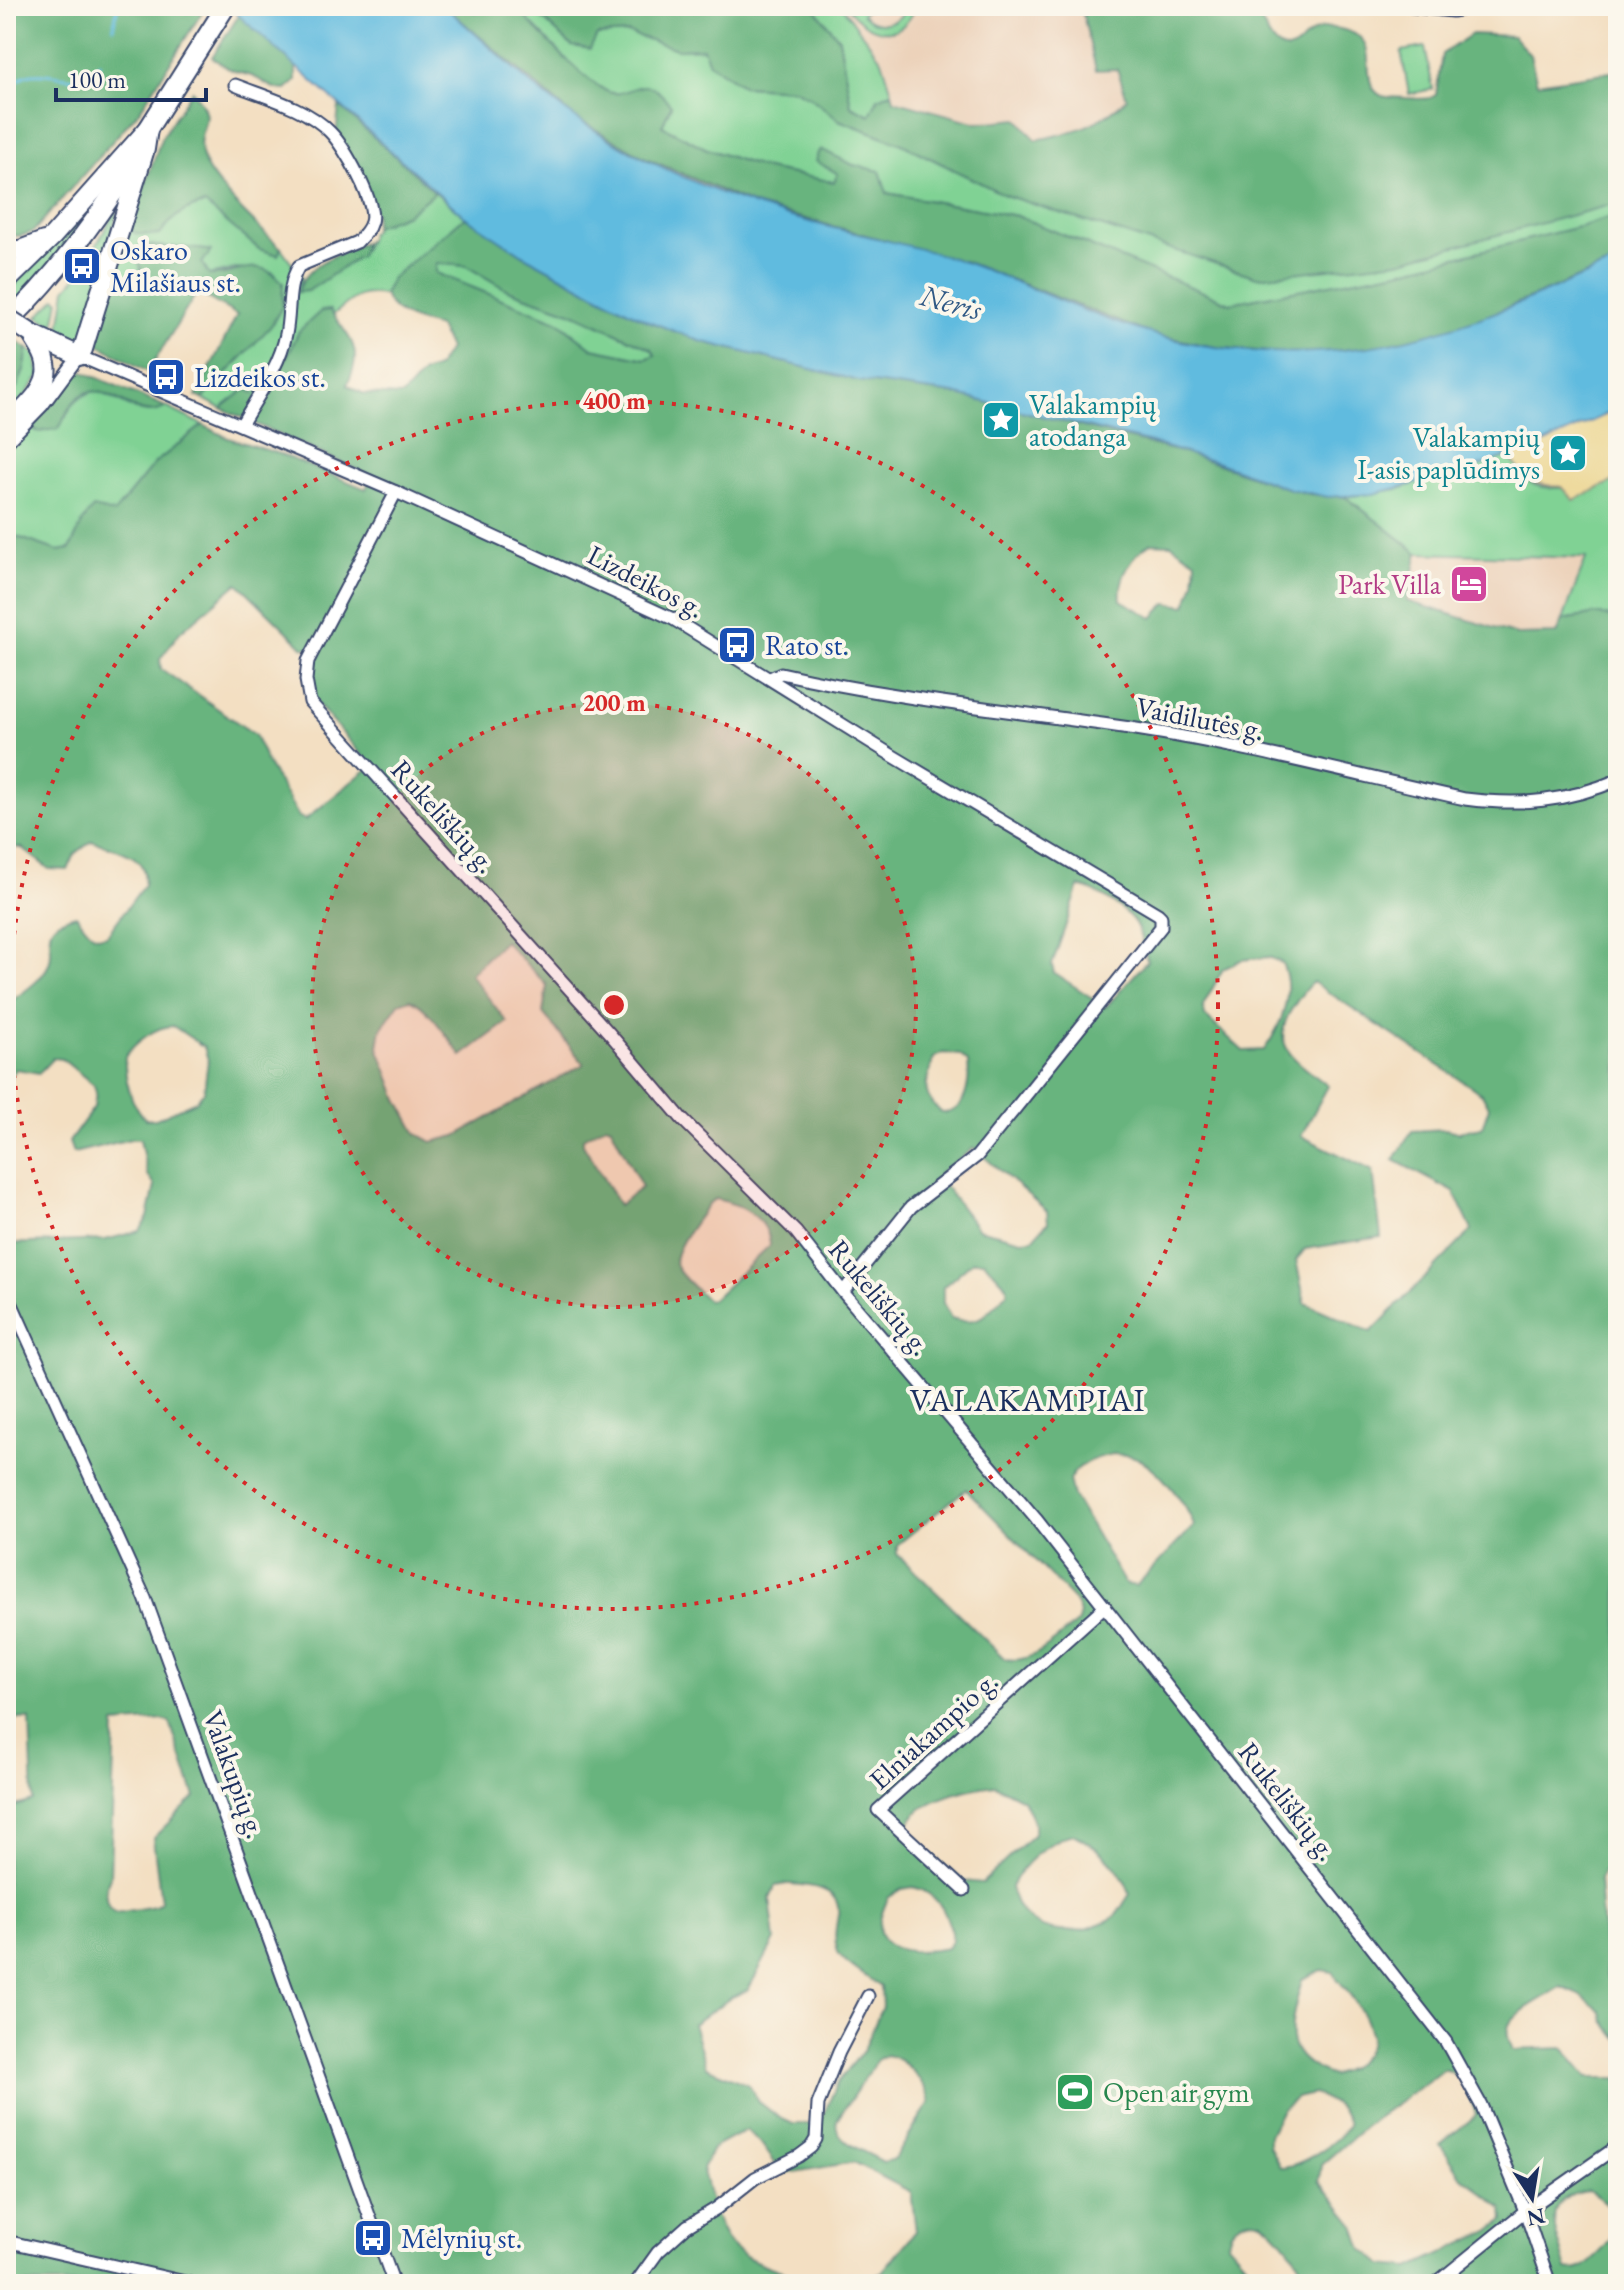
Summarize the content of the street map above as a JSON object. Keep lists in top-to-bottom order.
{
  "streets": {
    "street": [
      "Lizdeikos g.",
      "Vaidilutės g.",
      "Rukeliškių g.",
      "Elniakampio g.",
      "Valakupių g."
    ]
  },
  "crossings": [
    ["Lizdeikos g.", "Vaidilutės g."],
    ["Lizdeikos g.", "Rukeliškių g."],
    ["Rukeliškių g.", "Elniakampio g."]
  ],
  "districts": ["VALAKAMPIAI"],
  "water": ["Neris"],
  "places": {
    "bus stop": [
      "Oskaro Milašiaus st.",
      "Lizdeikos st.",
      "Rato st.",
      "Mėlynių st."
    ],
    "place": ["Valakampių atodanga", "Valakampių I-asis paplūdimys"],
    "hotel": ["Park Villa"],
    "sports": ["Open air gym"]
  },
  "scale_bar": "100 m",
  "north": "bottom",
  "rings": ["400 m", "200 m"]
}
